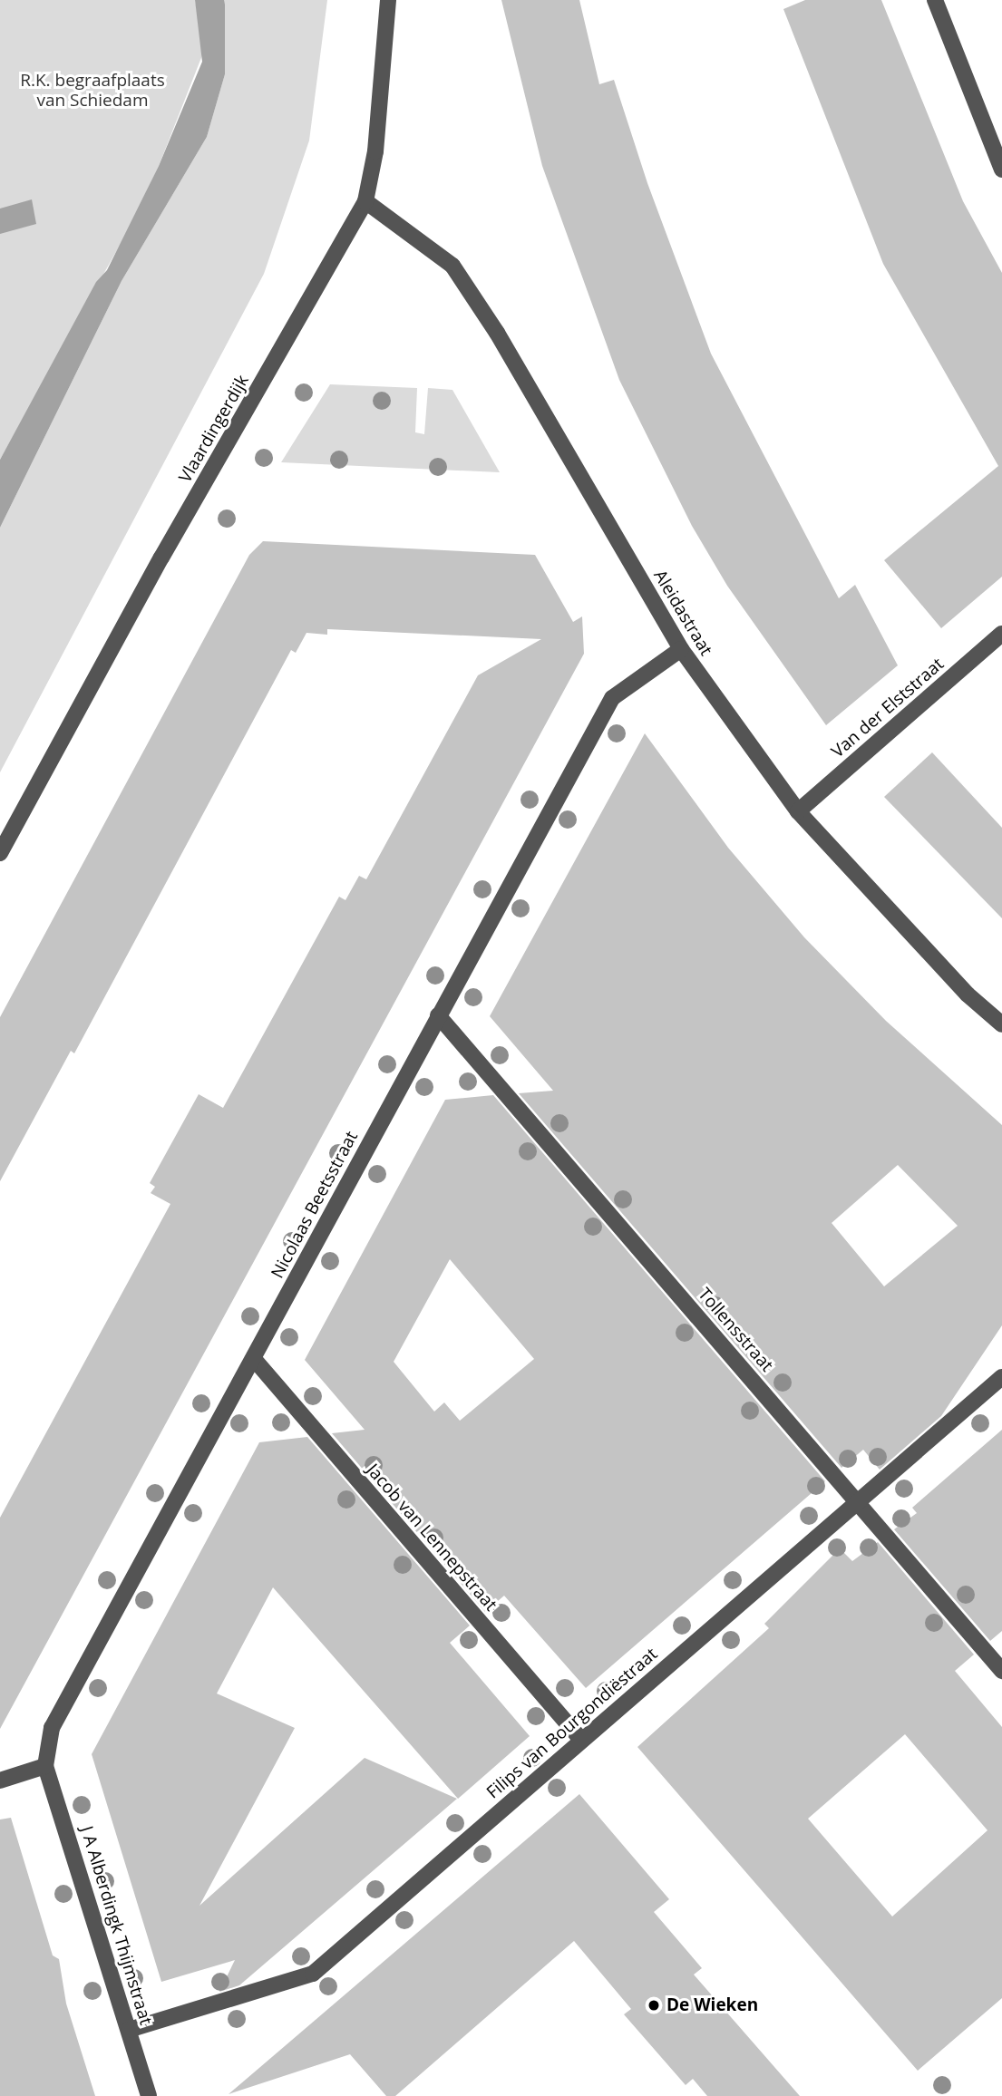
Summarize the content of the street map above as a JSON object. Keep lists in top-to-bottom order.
{
  "streets": {
    "street": [
      "Vlaardingerdijk",
      "Aleidastraat",
      "Van der Elststraat",
      "Nicolaas Beetsstraat",
      "Tollensstraat",
      "Jacob van Lennepstraat",
      "Filips van Bourgondiëstraat",
      "J A Alberdingk Thijmstraat"
    ]
  },
  "crossings": [
    ["Vlaardingerdijk", "Aleidastraat"],
    ["Aleidastraat", "Van der Elststraat"],
    ["Aleidastraat", "Nicolaas Beetsstraat"],
    ["Nicolaas Beetsstraat", "Tollensstraat"],
    ["Nicolaas Beetsstraat", "Jacob van Lennepstraat"],
    ["Nicolaas Beetsstraat", "J A Alberdingk Thijmstraat"],
    ["Tollensstraat", "Filips van Bourgondiëstraat"],
    ["Jacob van Lennepstraat", "Filips van Bourgondiëstraat"],
    ["Filips van Bourgondiëstraat", "J A Alberdingk Thijmstraat"]
  ],
  "parks": ["R.K. begraafplaats van Schiedam"],
  "places": ["De Wieken"]
}
